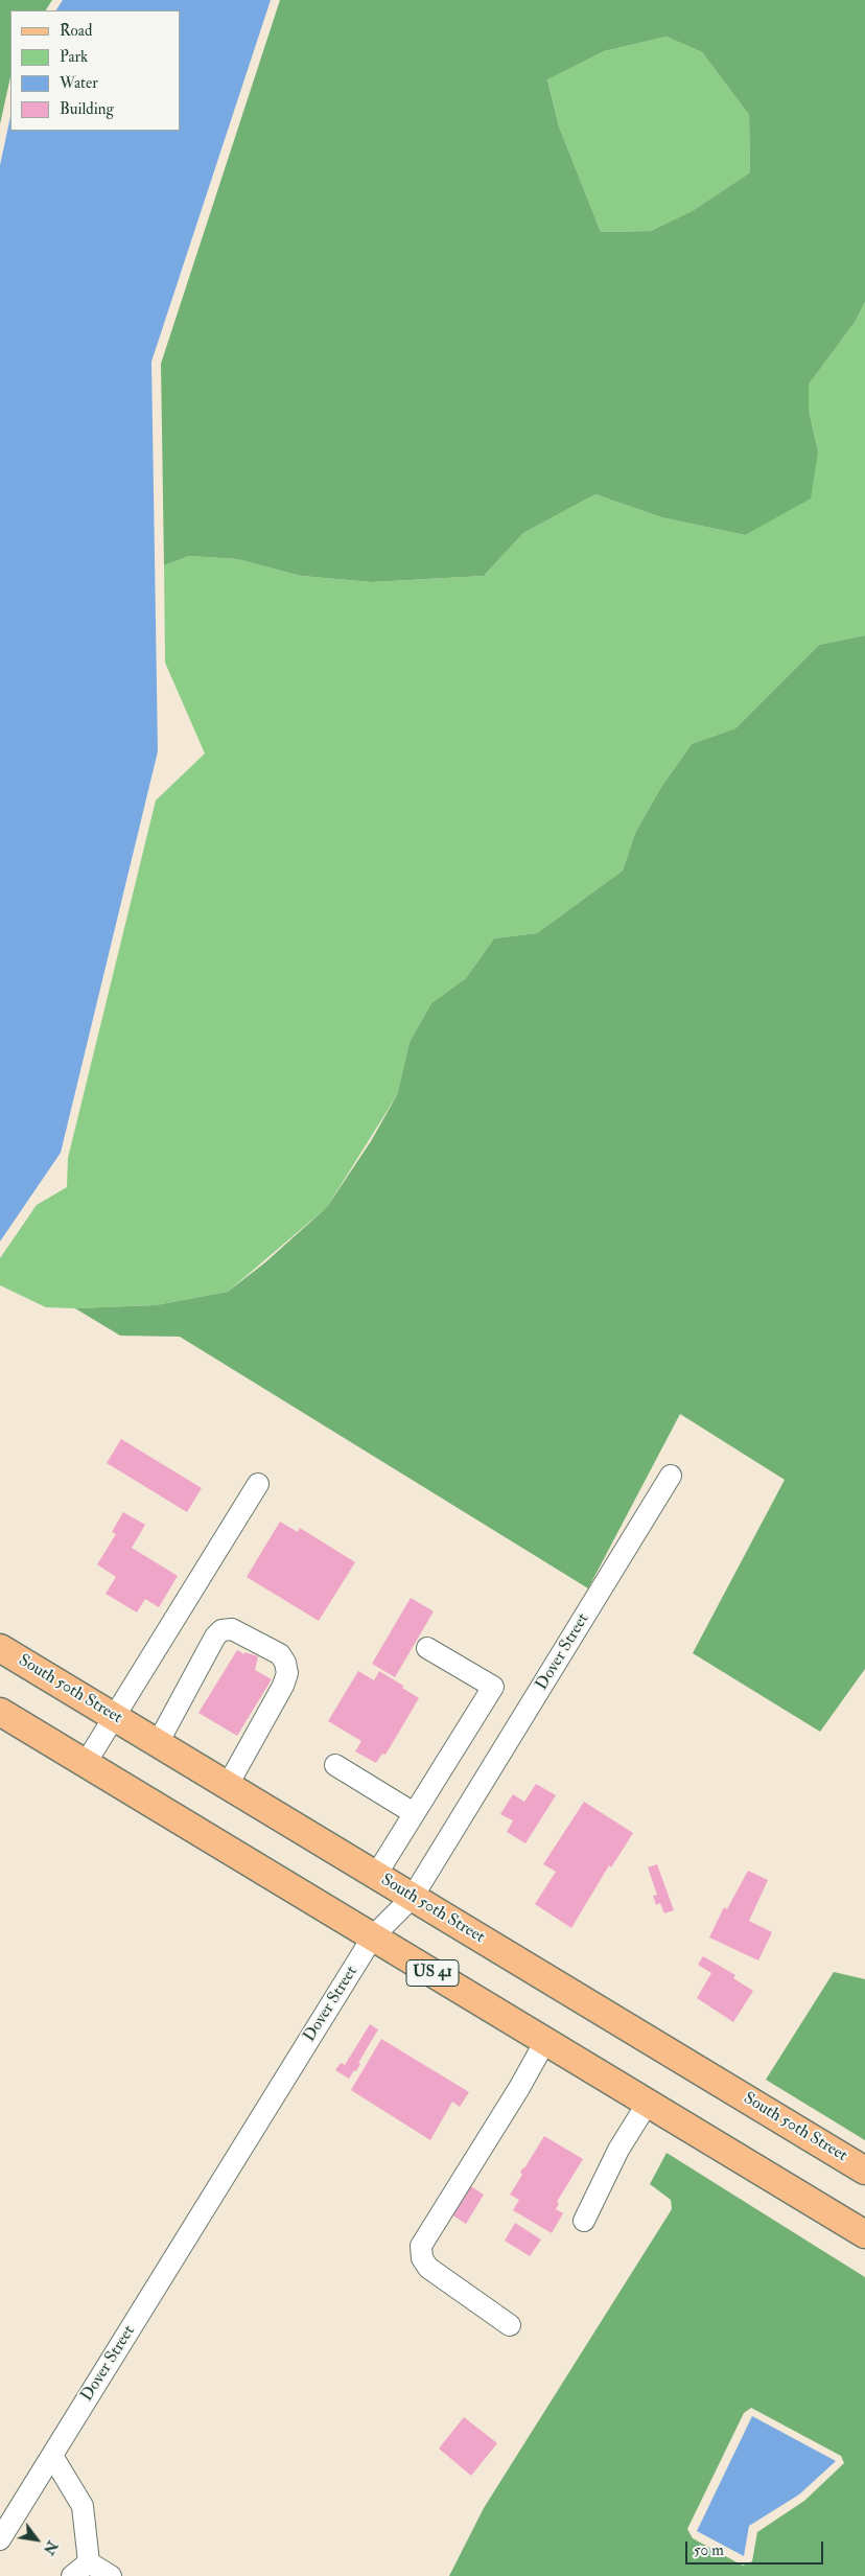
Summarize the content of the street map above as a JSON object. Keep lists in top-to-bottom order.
{
  "streets": {
    "main road": ["South 50th Street", "US 41"],
    "street": ["Dover Street"]
  },
  "crossings": [
    ["Dover Street", "South 50th Street"],
    ["Dover Street", "US 41"]
  ],
  "legend": [
    "Road",
    "Park",
    "Water",
    "Building"
  ],
  "scale_bar": "50 m",
  "north": "bottom right"
}
